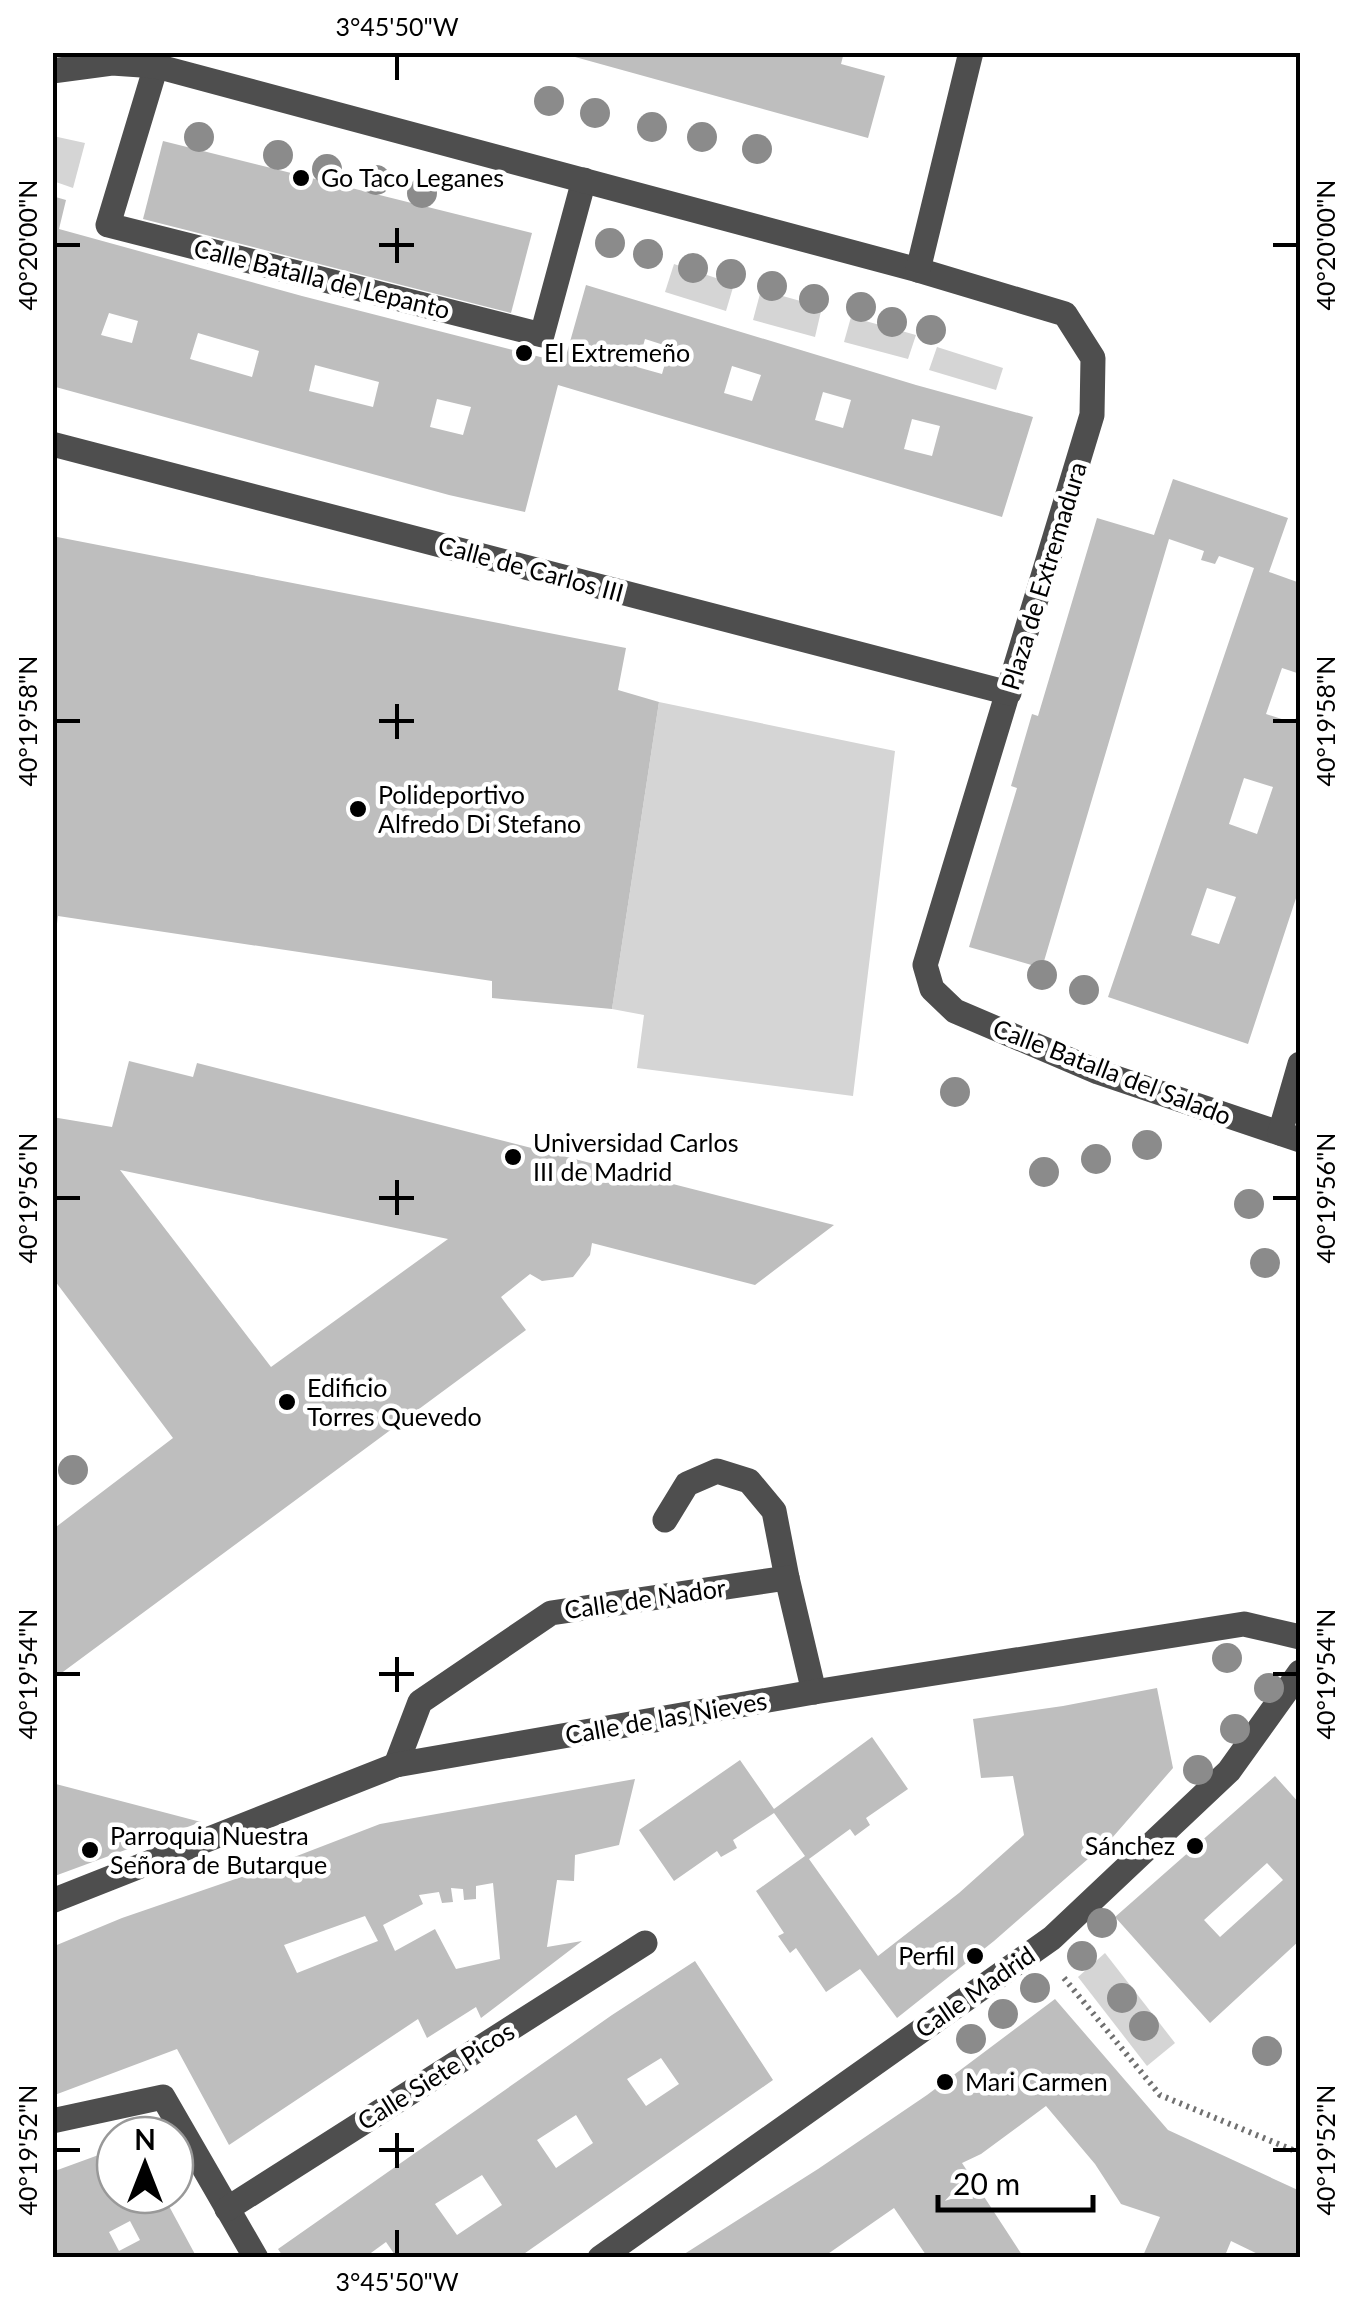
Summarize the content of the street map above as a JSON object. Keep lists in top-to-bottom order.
{
  "streets": {
    "street": [
      "Calle Batalla de Lepanto",
      "Calle de Carlos III",
      "Plaza de Extremadura",
      "Calle Batalla del Salado",
      "Calle de Nador",
      "Calle de las Nieves",
      "Calle Madrid",
      "Calle Siete Picos"
    ]
  },
  "crossings": [
    ["Calle de Carlos III", "Plaza de Extremadura"],
    ["Plaza de Extremadura", "Calle Batalla del Salado"],
    ["Calle de Nador", "Calle de las Nieves"]
  ],
  "places": [
    "Go Taco Leganes",
    "El Extremeño",
    "Polideportivo Alfredo Di Stefano",
    "Universidad Carlos III de Madrid",
    "Edificio Torres Quevedo",
    "Sánchez",
    "Parroquia Nuestra Señora de Butarque",
    "Perfil",
    "Mari Carmen"
  ],
  "scale_bar": "20 m",
  "north": "top",
  "coordinates": [
    "3°45'50\"W",
    "40°20'00\"N",
    "40°19'58\"N",
    "40°19'56\"N",
    "40°19'54\"N",
    "40°19'52\"N"
  ]
}
